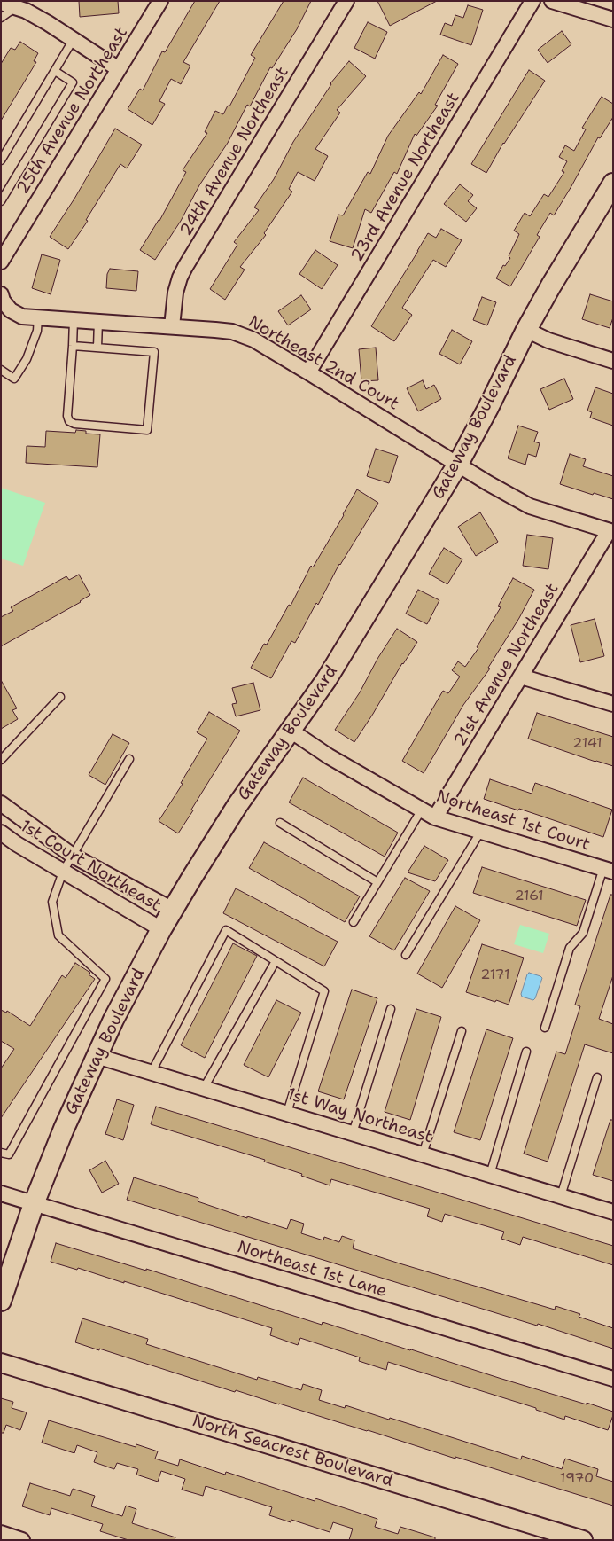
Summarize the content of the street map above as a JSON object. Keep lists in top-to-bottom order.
{
  "streets": {
    "main road": ["Gateway Boulevard"],
    "street": [
      "25th Avenue Northeast",
      "24th Avenue Northeast",
      "23rd Avenue Northeast",
      "Northeast 2nd Court",
      "21st Avenue Northeast",
      "Northeast 1st Court",
      "1st Court Northeast",
      "1st Way Northeast",
      "Northeast 1st Lane",
      "North Seacrest Boulevard"
    ]
  },
  "crossings": [
    ["24th Avenue Northeast", "Northeast 2nd Court"],
    ["23rd Avenue Northeast", "Northeast 2nd Court"],
    ["Northeast 2nd Court", "Gateway Boulevard"],
    ["Northeast 2nd Court", "21st Avenue Northeast"],
    ["Gateway Boulevard", "Northeast 1st Court"],
    ["Gateway Boulevard", "1st Court Northeast"],
    ["Gateway Boulevard", "1st Way Northeast"],
    ["Gateway Boulevard", "Northeast 1st Lane"],
    ["21st Avenue Northeast", "Northeast 1st Court"]
  ],
  "house_numbers": [
    "2141",
    "2161",
    "2171",
    "1970"
  ]
}
